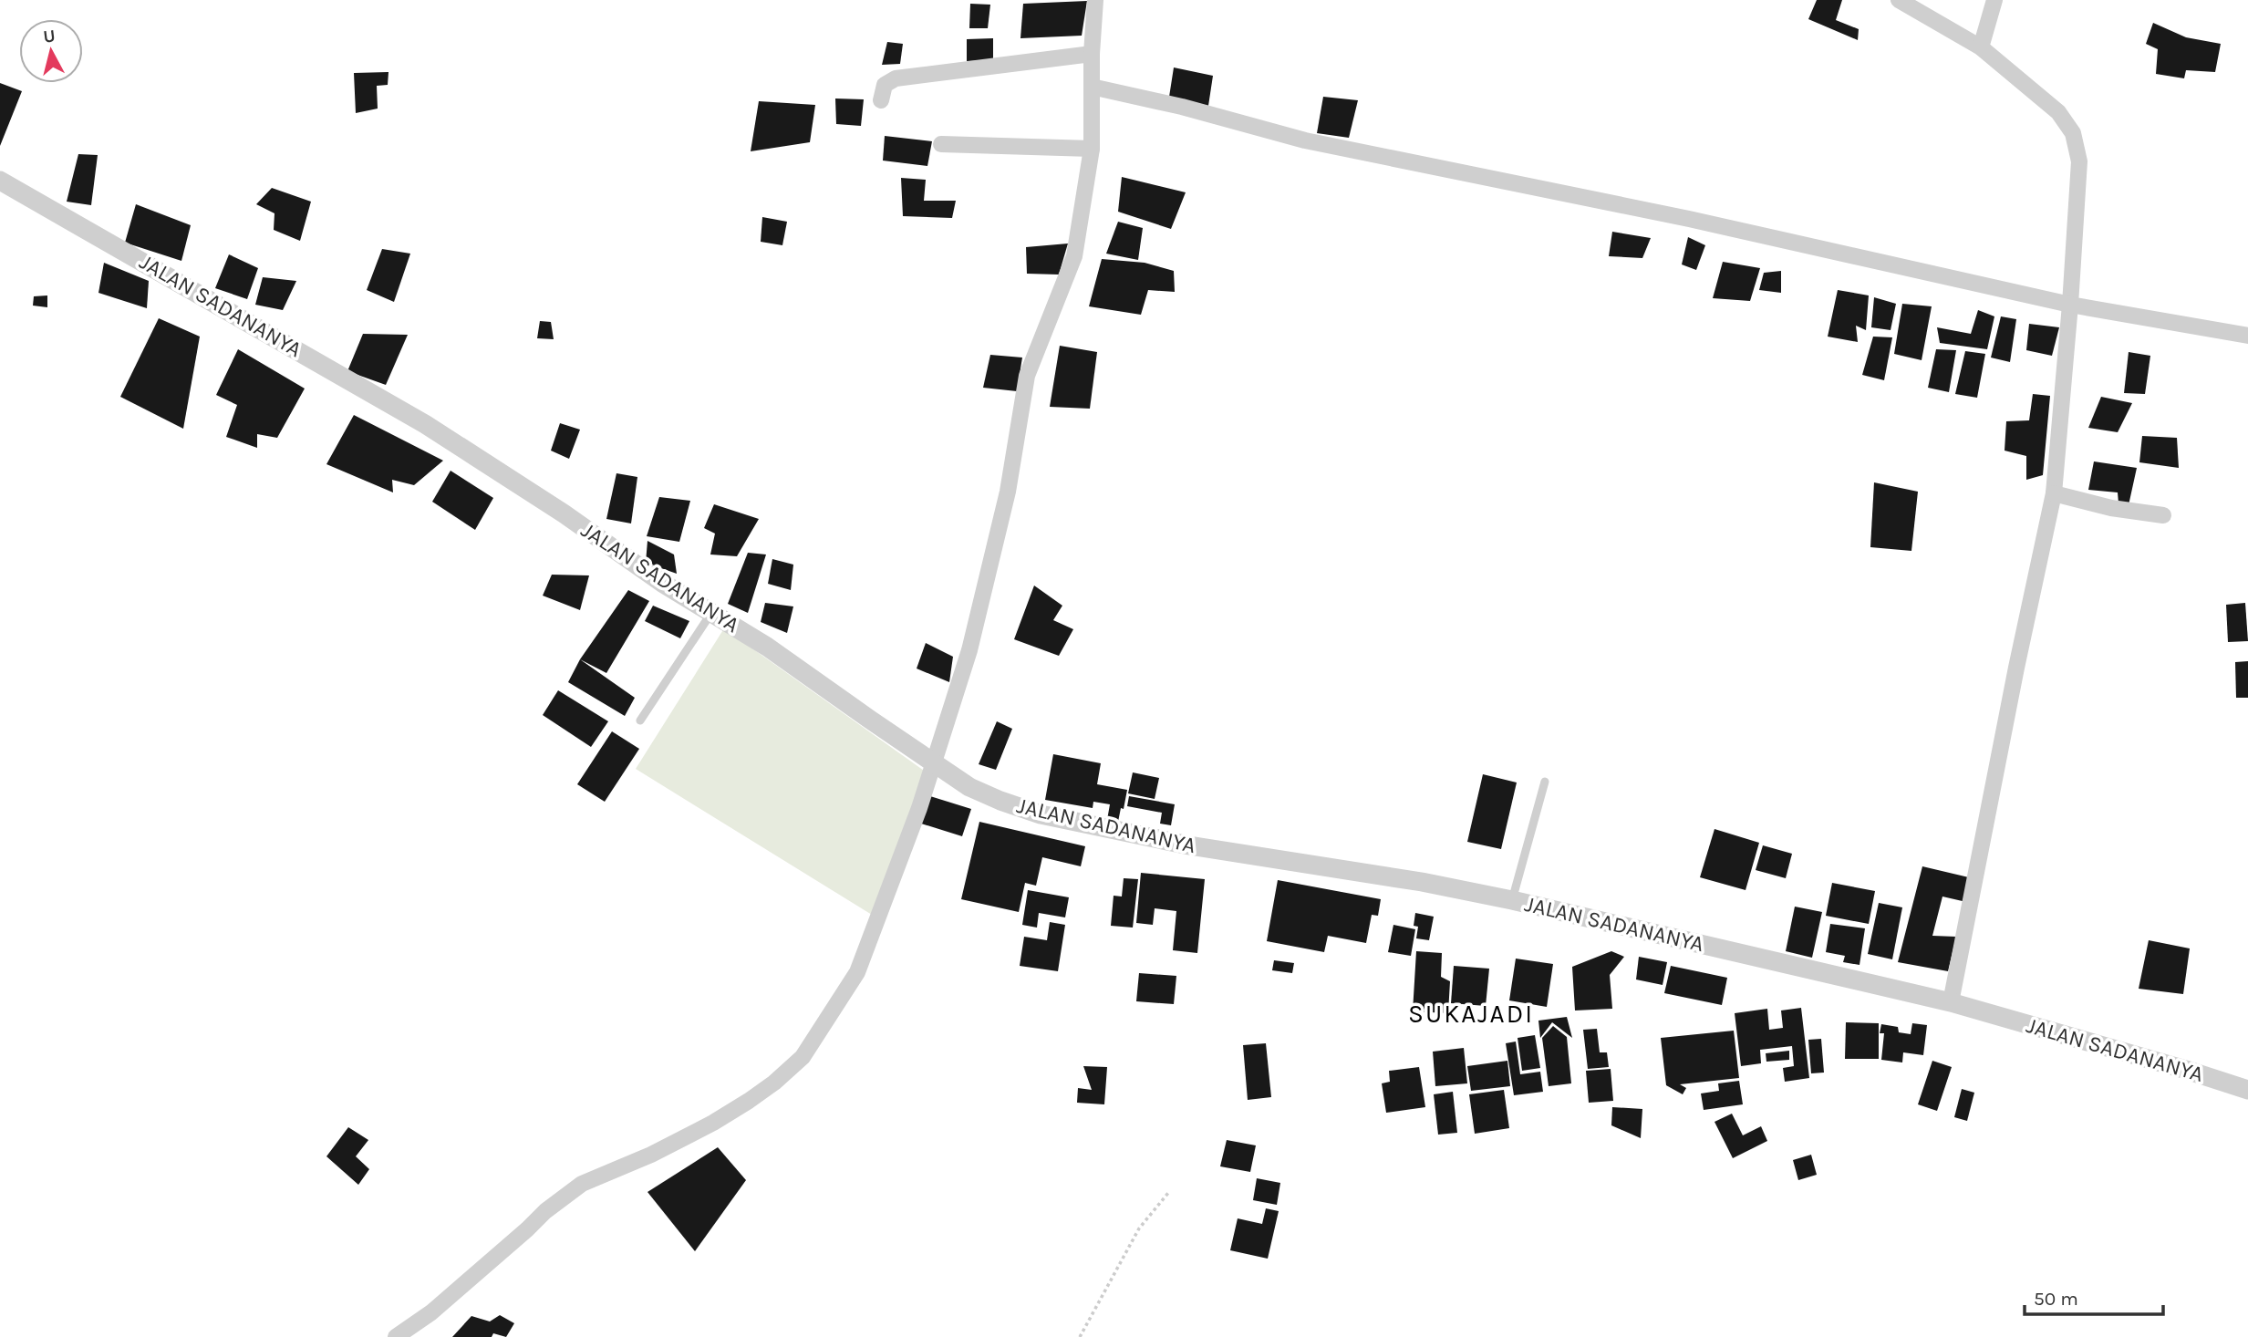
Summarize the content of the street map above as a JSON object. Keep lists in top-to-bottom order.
{
  "streets": {
    "street": ["JALAN SADANANYA"]
  },
  "districts": ["SUKAJADI"],
  "scale_bar": "50 m",
  "north": "top"
}
